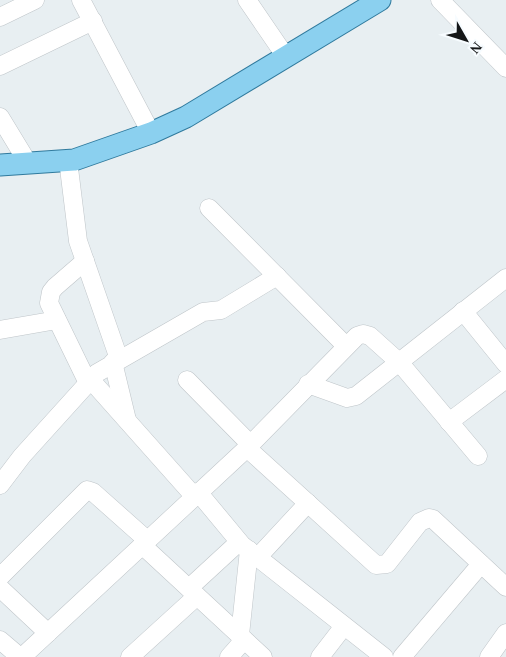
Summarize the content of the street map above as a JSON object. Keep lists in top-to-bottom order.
{
  "north": "bottom right"
}
